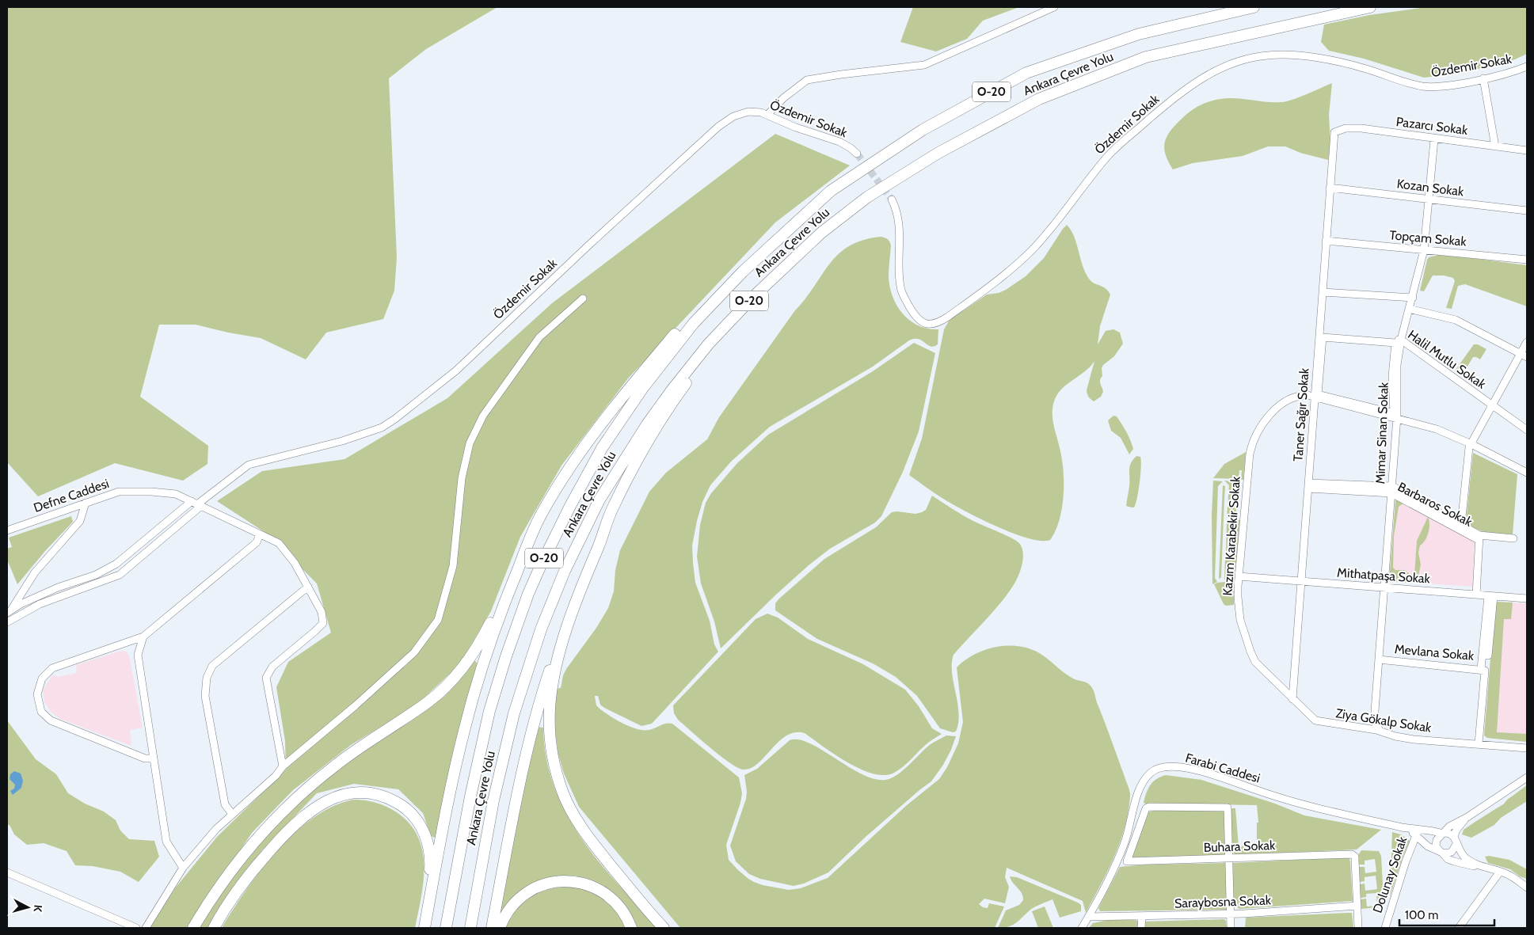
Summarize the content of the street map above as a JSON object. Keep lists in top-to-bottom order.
{
  "streets": {
    "highway": ["Ankara Çevre Yolu", "O-20"],
    "street": [
      "Özdemir Sokak",
      "Pazarcı Sokak",
      "Kozan Sokak",
      "Topçam Sokak",
      "Halil Mutlu Sokak",
      "Taner Sağır Sokak",
      "Mimar Sinan Sokak",
      "Defne Caddesi",
      "Barbaros Sokak",
      "Kazım Karabekir Sokak",
      "Mithatpaşa Sokak",
      "Mevlana Sokak",
      "Ziya Gökalp Sokak",
      "Farabi Caddesi",
      "Buhara Sokak",
      "Dolunay Sokak",
      "Saraybosna Sokak"
    ]
  },
  "crossings": [
    ["Özdemir Sokak", "Defne Caddesi"],
    ["Pazarcı Sokak", "Taner Sağır Sokak"],
    ["Pazarcı Sokak", "Mimar Sinan Sokak"],
    ["Kozan Sokak", "Taner Sağır Sokak"],
    ["Kozan Sokak", "Mimar Sinan Sokak"],
    ["Topçam Sokak", "Taner Sağır Sokak"],
    ["Topçam Sokak", "Mimar Sinan Sokak"],
    ["Halil Mutlu Sokak", "Taner Sağır Sokak"],
    ["Halil Mutlu Sokak", "Mimar Sinan Sokak"],
    ["Taner Sağır Sokak", "Barbaros Sokak"],
    ["Taner Sağır Sokak", "Kazım Karabekir Sokak"],
    ["Taner Sağır Sokak", "Mithatpaşa Sokak"],
    ["Taner Sağır Sokak", "Ziya Gökalp Sokak"],
    ["Mimar Sinan Sokak", "Barbaros Sokak"],
    ["Mimar Sinan Sokak", "Kazım Karabekir Sokak"],
    ["Mimar Sinan Sokak", "Mithatpaşa Sokak"],
    ["Mimar Sinan Sokak", "Mevlana Sokak"],
    ["Mimar Sinan Sokak", "Ziya Gökalp Sokak"],
    ["Kazım Karabekir Sokak", "Mithatpaşa Sokak"],
    ["Kazım Karabekir Sokak", "Ziya Gökalp Sokak"],
    ["Farabi Caddesi", "Dolunay Sokak"],
    ["Farabi Caddesi", "Saraybosna Sokak"],
    ["Buhara Sokak", "Saraybosna Sokak"]
  ],
  "scale_bar": "100 m",
  "north": "right"
}
